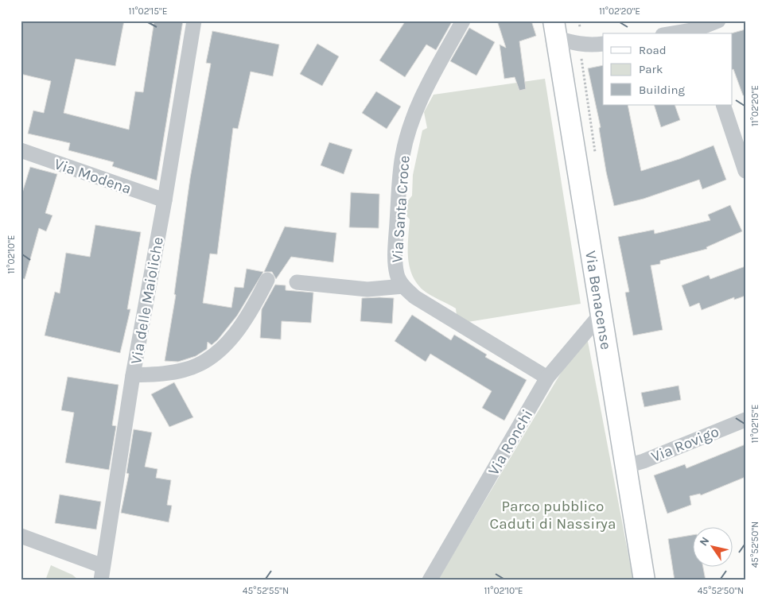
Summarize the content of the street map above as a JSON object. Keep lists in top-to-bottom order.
{
  "streets": {
    "main road": ["Via Benacense"],
    "street": [
      "Via Modena",
      "Via Santa Croce",
      "Via delle Maioliche",
      "Via Ronchi",
      "Via Rovigo"
    ]
  },
  "crossings": [
    ["Via Modena", "Via delle Maioliche"],
    ["Via Santa Croce", "Via Ronchi"],
    ["Via Benacense", "Via Ronchi"],
    ["Via Benacense", "Via Rovigo"]
  ],
  "parks": ["Parco pubblico Caduti di Nassirya"],
  "legend": ["Road", "Park", "Building"],
  "north": "top left",
  "coordinates": [
    "11°02'15\"E",
    "11°02'20\"E",
    "11°02'10\"E",
    "45°52'50\"N",
    "45°52'55\"N"
  ]
}
